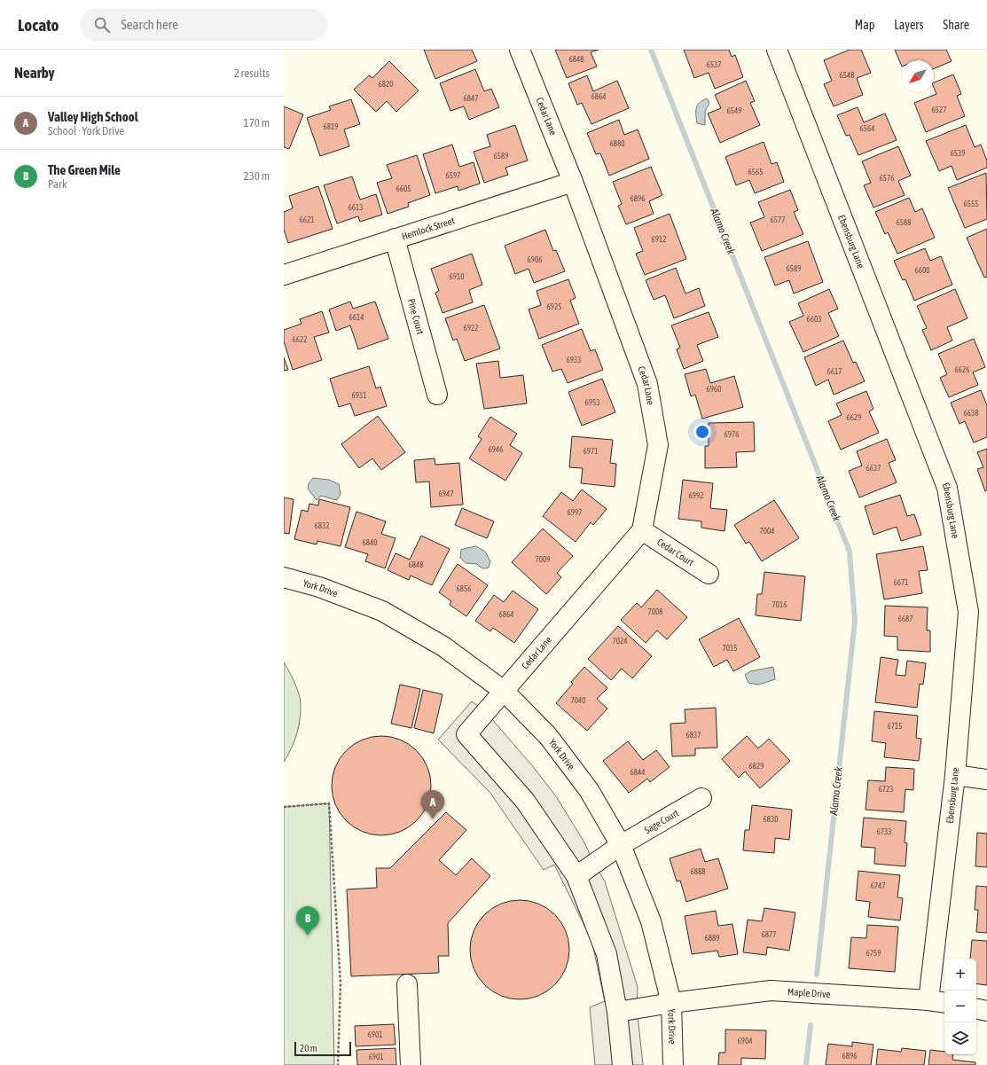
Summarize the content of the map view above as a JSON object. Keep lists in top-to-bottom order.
{
  "streets": {
    "street": [
      "Cedar Lane",
      "Hemlock Street",
      "Ebensburg Lane",
      "Pine Court",
      "Cedar Court",
      "York Drive",
      "Sage Court",
      "Maple Drive"
    ]
  },
  "crossings": [
    ["Cedar Lane", "Hemlock Street"],
    ["Cedar Lane", "Cedar Court"],
    ["Cedar Lane", "York Drive"],
    ["Cedar Lane", "Sage Court"],
    ["Hemlock Street", "Pine Court"],
    ["Ebensburg Lane", "Maple Drive"],
    ["York Drive", "Sage Court"],
    ["York Drive", "Maple Drive"]
  ],
  "water": ["Alamo Creek"],
  "house_numbers": [
    "6848",
    "6537",
    "6548",
    "6820",
    "6864",
    "6847",
    "6527",
    "6549",
    "6819",
    "6564",
    "6880",
    "6539",
    "6589",
    "6565",
    "6597",
    "6576",
    "6605",
    "6896",
    "6555",
    "6613",
    "6621",
    "6577",
    "6588",
    "6912",
    "6906",
    "6589",
    "6600",
    "6910",
    "6925",
    "6614",
    "6603",
    "6922",
    "6622",
    "6933",
    "6626",
    "6617",
    "6960",
    "6931",
    "6953",
    "6638",
    "6629",
    "6976",
    "6946",
    "6971",
    "6637",
    "6947",
    "6992",
    "6997",
    "6832",
    "7004",
    "6840",
    "7009",
    "6848",
    "6671",
    "6856",
    "7016",
    "7008",
    "6864",
    "6687",
    "7024",
    "7015",
    "7040",
    "6715",
    "6837",
    "6829",
    "6844",
    "6723",
    "6830",
    "6733",
    "6888",
    "6747",
    "6877",
    "6889",
    "6759",
    "6901",
    "6904",
    "6896",
    "6901"
  ],
  "scale_bar": "20 m",
  "north": "bottom left",
  "page": {
    "header": "Locato",
    "search": "Search here",
    "nav": ["Map", "Layers", "Share"],
    "heading": ["Nearby", "2 results"],
    "list": [
      {
        "mark": "A",
        "name": "Valley High School",
        "note": "School · York Drive",
        "value": "170 m"
      },
      {
        "mark": "B",
        "name": "The Green Mile",
        "note": "Park",
        "value": "230 m"
      }
    ],
    "pins": ["A", "B"],
    "map_buttons": ["+", "−"],
    "scale": "20 m"
  }
}
